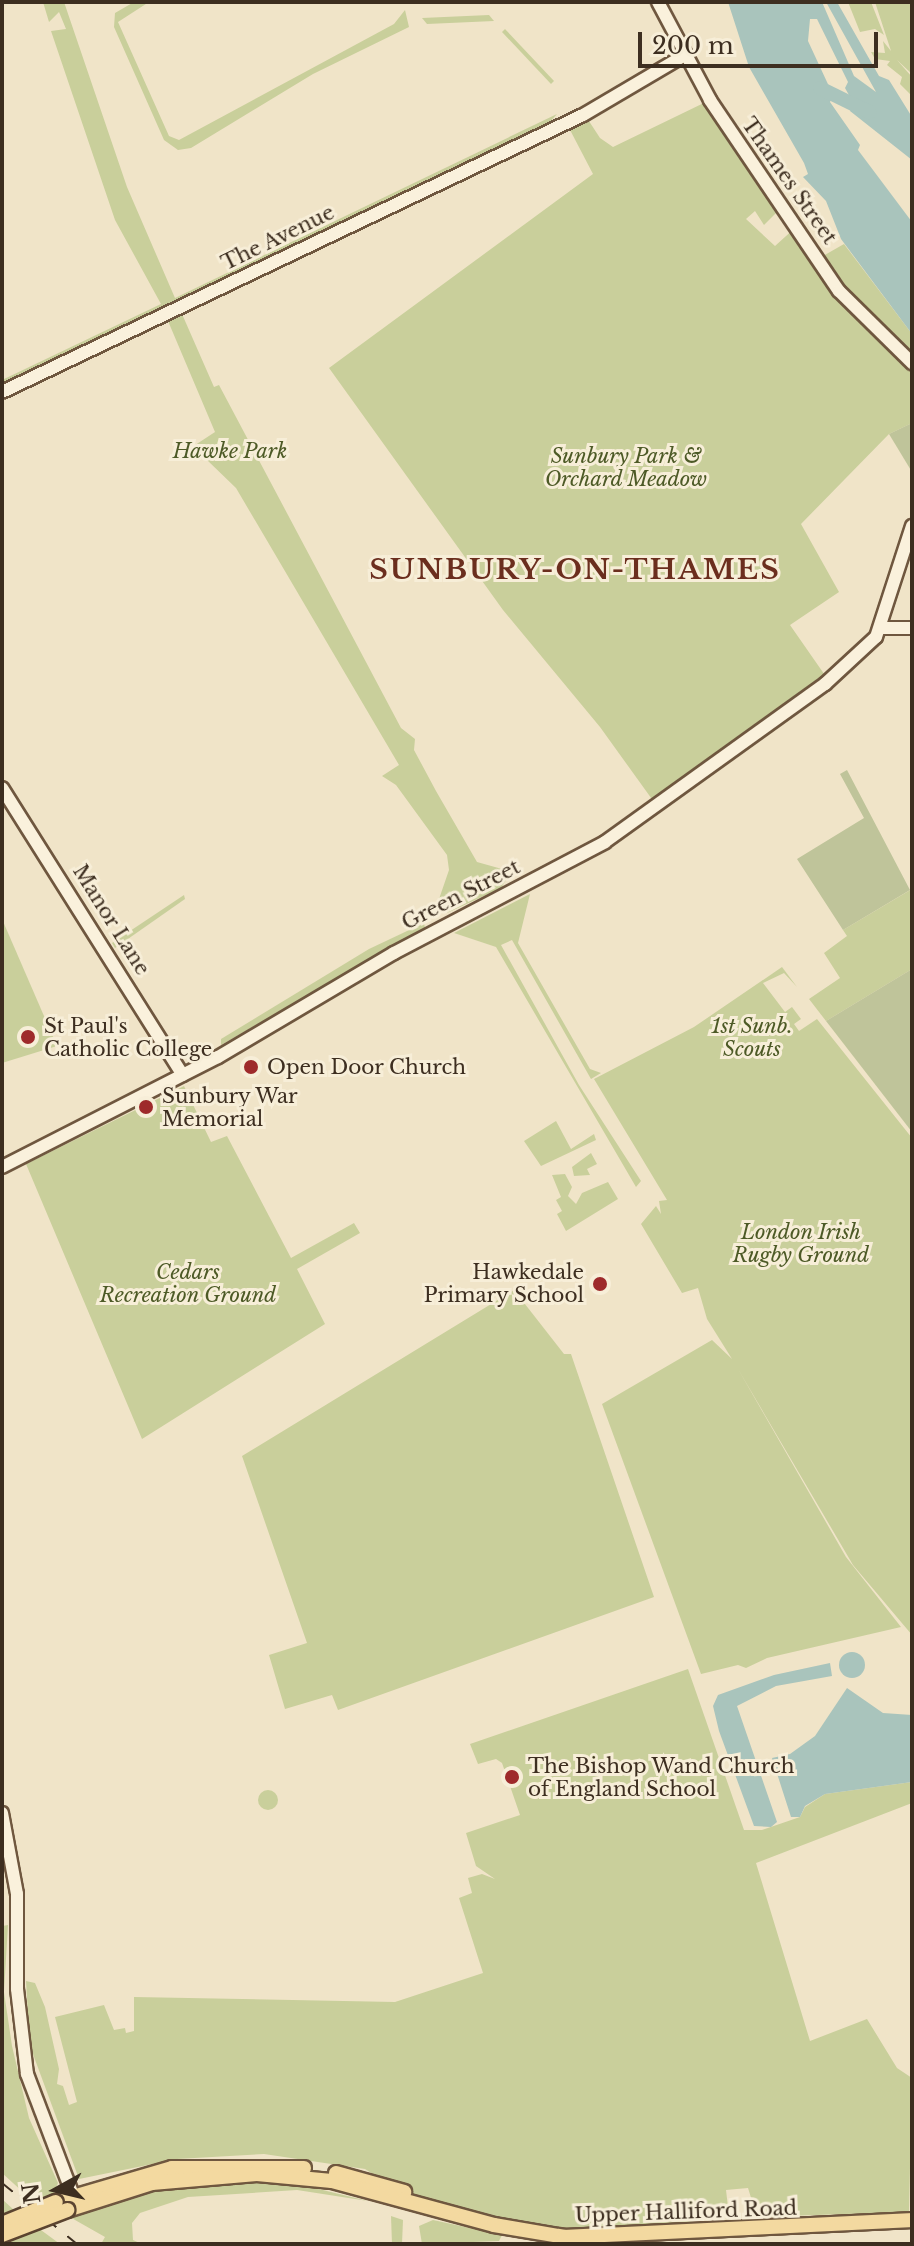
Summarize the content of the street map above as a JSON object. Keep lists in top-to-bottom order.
{
  "streets": {
    "main road": ["Upper Halliford Road"],
    "street": [
      "Thames Street",
      "The Avenue",
      "Green Street",
      "Manor Lane"
    ]
  },
  "crossings": [
    ["Thames Street", "The Avenue"],
    ["Green Street", "Manor Lane"]
  ],
  "districts": ["SUNBURY-ON-THAMES"],
  "parks": [
    "Hawke Park",
    "Sunbury Park & Orchard Meadow",
    "1st Sunb. Scouts",
    "London Irish Rugby Ground",
    "Cedars Recreation Ground"
  ],
  "places": [
    "St Paul's Catholic College",
    "Open Door Church",
    "Sunbury War Memorial",
    "Hawkedale Primary School",
    "The Bishop Wand Church of England School"
  ],
  "scale_bar": "200 m",
  "north": "left"
}
